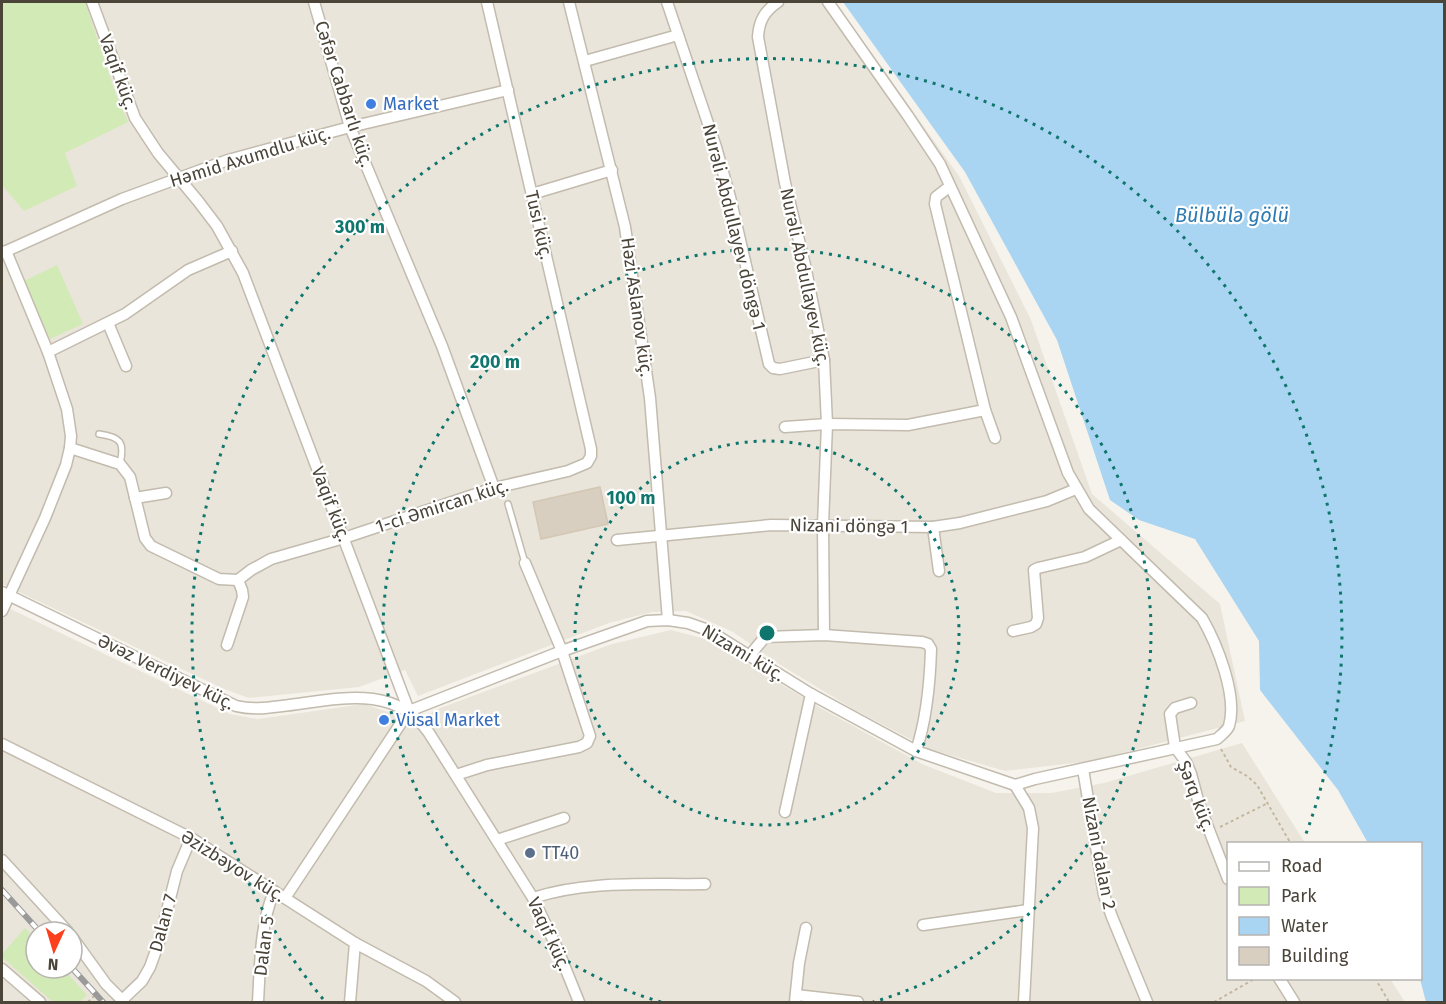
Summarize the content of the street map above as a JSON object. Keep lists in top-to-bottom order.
{
  "streets": {
    "street": [
      "Vaqif küç.",
      "Cəfər Cabbarlı küç.",
      "Həmid Axumdlu küç.",
      "Tusi küç.",
      "Nurəli Abdullayev döngə 1",
      "Nurəli Abdullayev küç.",
      "Həzi Aslanov küç.",
      "1-ci Əmircan küç.",
      "Nizani döngə 1",
      "Nizami küç.",
      "Əvəz Verdiyev küç.",
      "Şərq küç.",
      "Nizani dalan 2",
      "Əzizbəyov küç.",
      "Dalan 7",
      "Dalan 5"
    ]
  },
  "crossings": [
    ["Vaqif küç.", "Həmid Axumdlu küç."],
    ["Vaqif küç.", "1-ci Əmircan küç."],
    ["Vaqif küç.", "Nizami küç."],
    ["Vaqif küç.", "Əvəz Verdiyev küç."],
    ["Cəfər Cabbarlı küç.", "Həmid Axumdlu küç."],
    ["Cəfər Cabbarlı küç.", "1-ci Əmircan küç."],
    ["Həmid Axumdlu küç.", "Tusi küç."],
    ["Tusi küç.", "1-ci Əmircan küç."],
    ["Nurəli Abdullayev döngə 1", "Nurəli Abdullayev küç."],
    ["Nurəli Abdullayev küç.", "Nizani döngə 1"],
    ["Həzi Aslanov küç.", "Nizani döngə 1"],
    ["Həzi Aslanov küç.", "Nizami küç."],
    ["Nizami küç.", "Əvəz Verdiyev küç."],
    ["Əzizbəyov küç.", "Dalan 7"],
    ["Əzizbəyov küç.", "Dalan 5"]
  ],
  "water": ["Bülbülə gölü"],
  "places": ["Market", "Vüsal Market", "TT40"],
  "legend": [
    "Road",
    "Park",
    "Water",
    "Building"
  ],
  "north": "bottom",
  "rings": ["300 m", "200 m", "100 m"]
}
